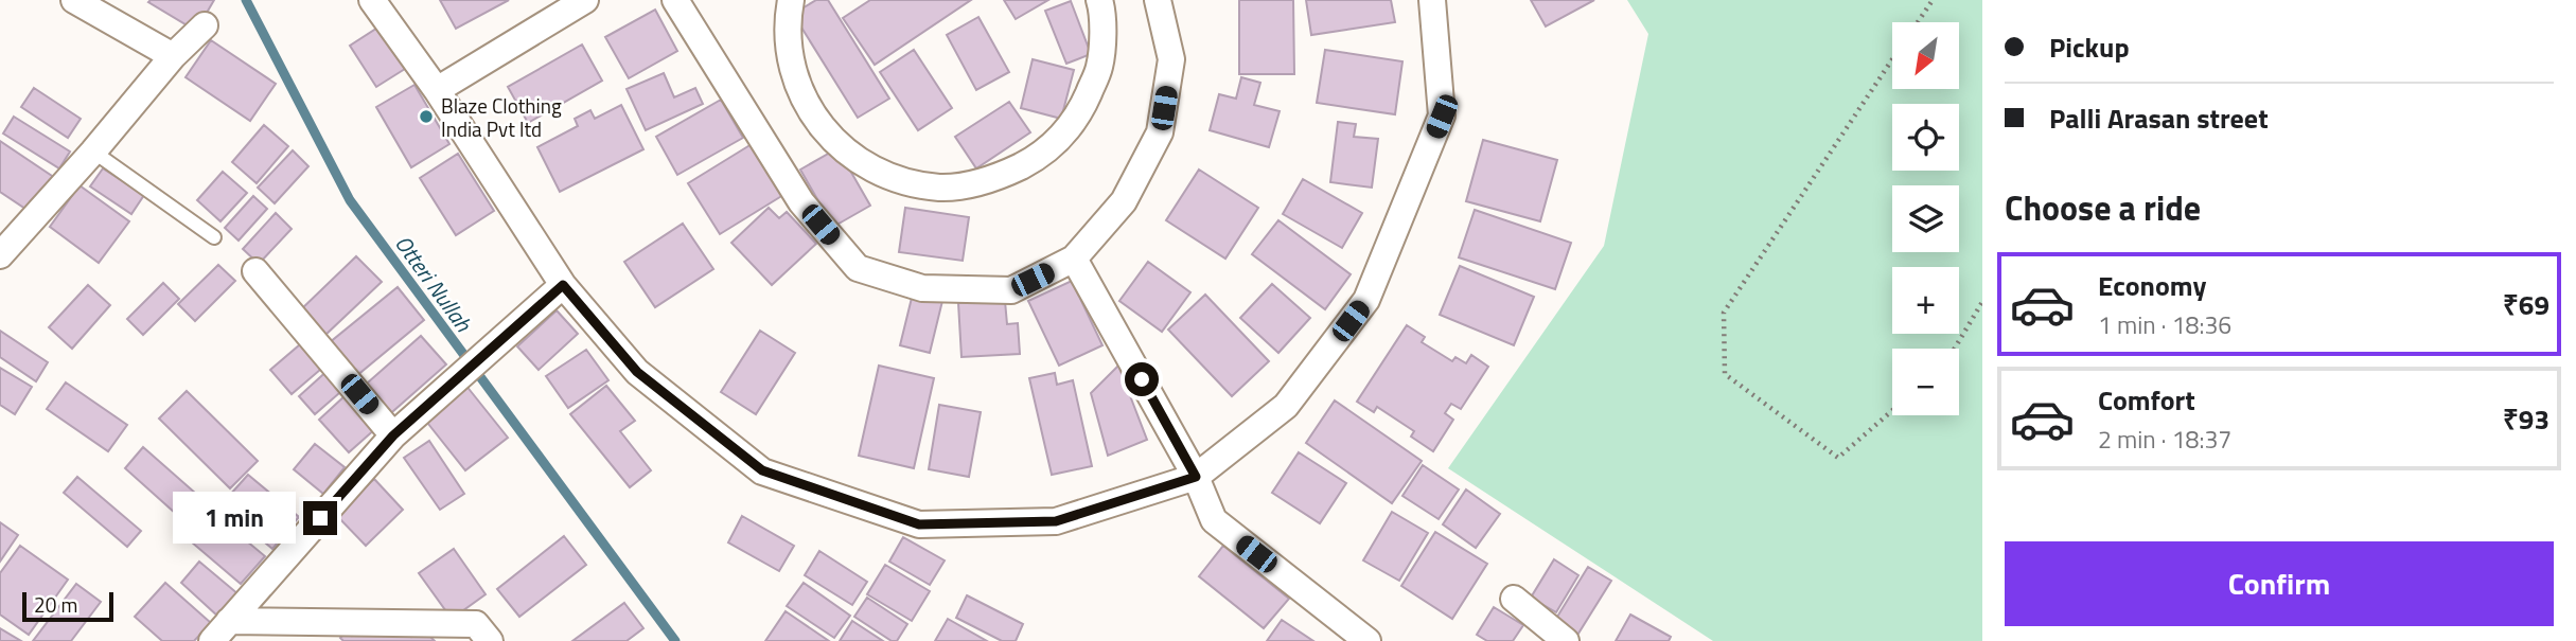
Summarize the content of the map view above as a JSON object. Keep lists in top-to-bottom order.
{
  "water": ["Otteri Nullah"],
  "places": ["Blaze Clothing India Pvt ltd"],
  "scale_bar": "20 m",
  "north": "bottom left",
  "page": {
    "banner": ["Pickup", "Palli Arasan street"],
    "map_buttons": ["+", "−"],
    "heading": "Choose a ride",
    "list": [
      {
        "name": "Economy",
        "note": "1 min · 18:36",
        "value": "₹69"
      },
      {
        "name": "Comfort",
        "note": "2 min · 18:37",
        "value": "₹93"
      }
    ],
    "bubble": "1 min",
    "buttons": "Confirm",
    "scale": "20 m"
  }
}
